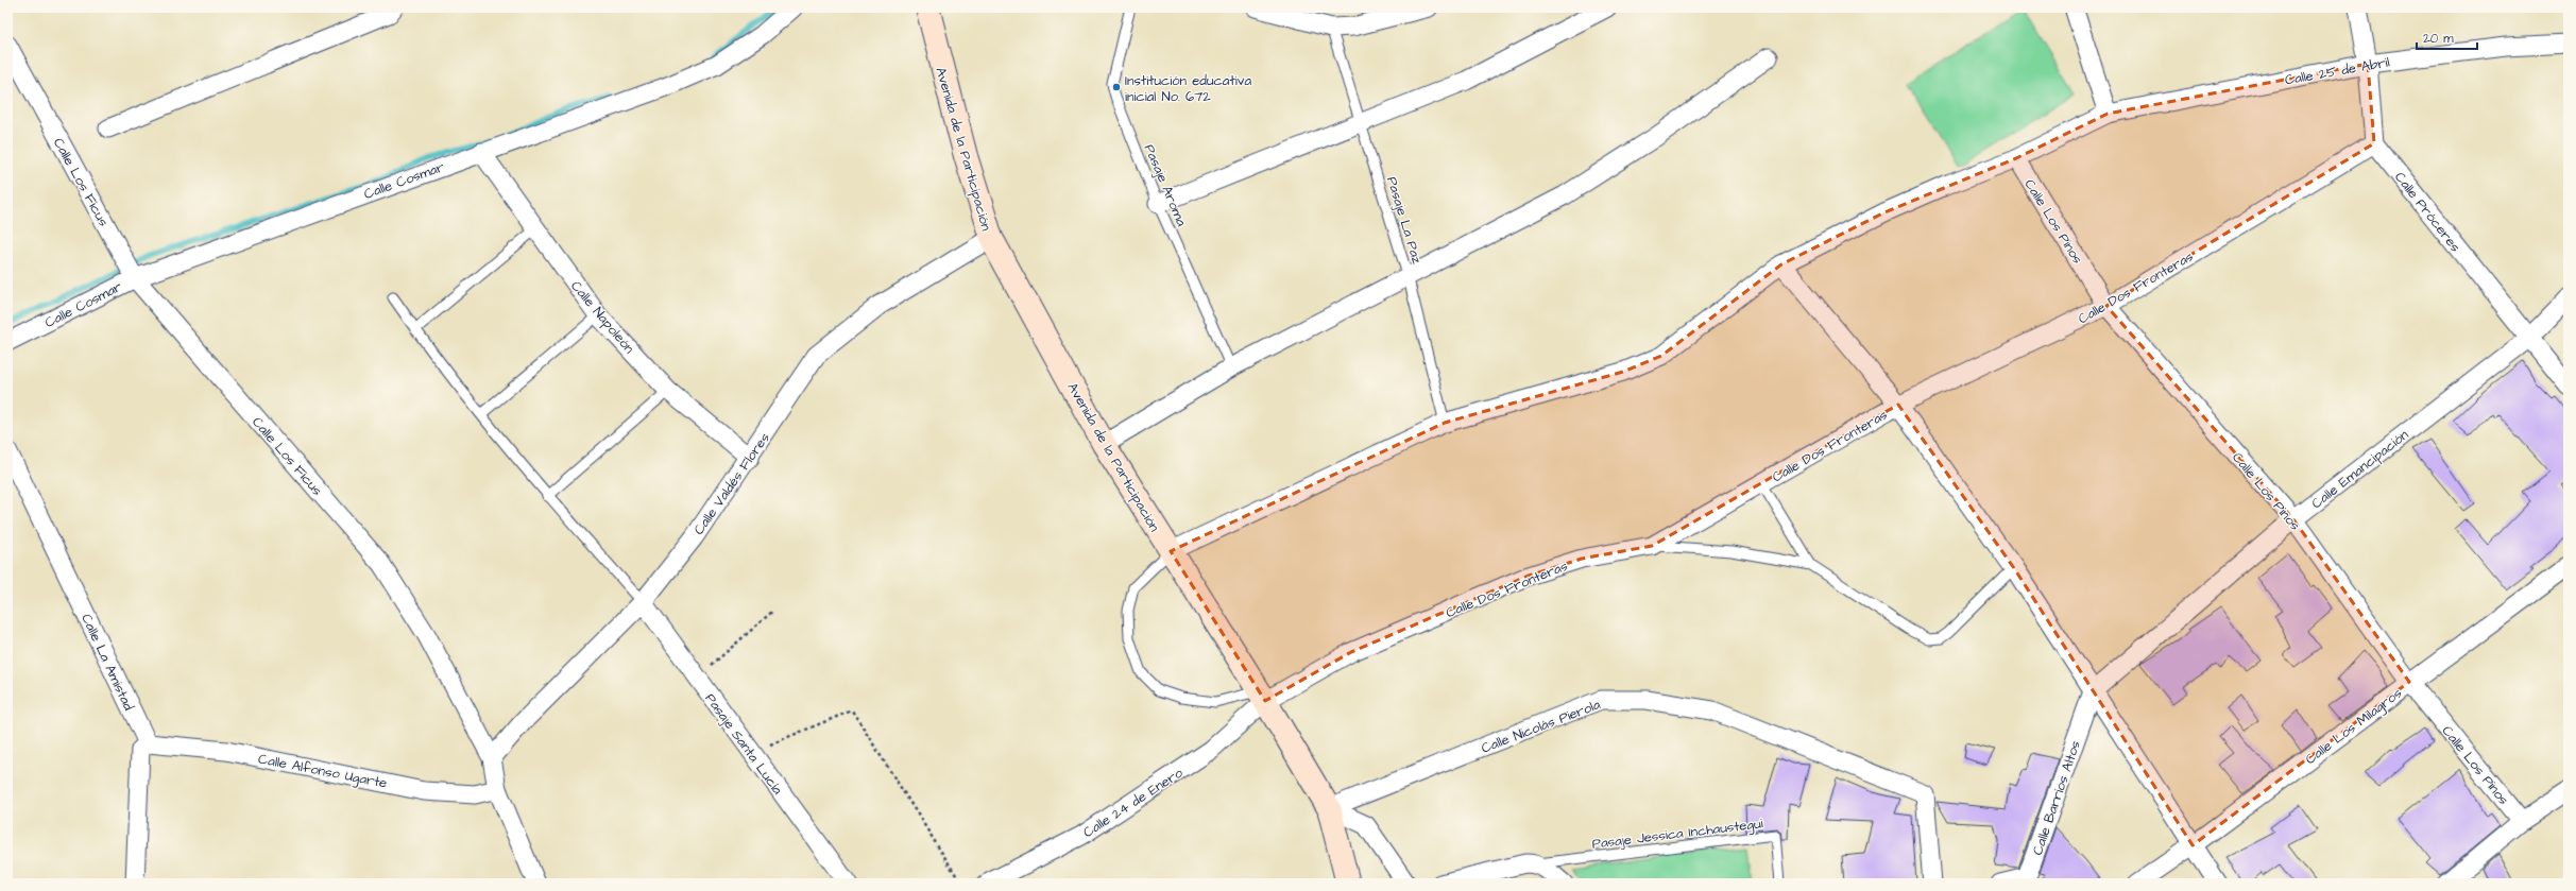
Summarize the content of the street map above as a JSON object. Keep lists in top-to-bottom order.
{
  "streets": {
    "main road": ["Avenida de la Participación"],
    "street": [
      "Calle 25 de Abril",
      "Calle Cosmar",
      "Calle Los Ficus",
      "Calle Próceres",
      "Calle Los Pinos",
      "Calle Dos Fronteras",
      "Calle Napoleón",
      "Calle Emancipación",
      "Calle Valdés Flores",
      "Calle La Amistad",
      "Calle Nicolás Pierola",
      "Calle Los Milagros",
      "Pasaje Santa Lucía",
      "Calle Alfonso Ugarte",
      "Calle Barrios Altos",
      "Calle 24 de Enero"
    ],
    "lane": ["Pasaje Aroma", "Pasaje La Paz", "Pasaje Jessica Inchaustegui"]
  },
  "crossings": [
    ["Calle 25 de Abril", "Avenida de la Participación"],
    ["Calle 25 de Abril", "Pasaje La Paz"],
    ["Calle 25 de Abril", "Calle Los Pinos"],
    ["Avenida de la Participación", "Calle Dos Fronteras"],
    ["Avenida de la Participación", "Calle Valdés Flores"],
    ["Avenida de la Participación", "Calle Nicolás Pierola"],
    ["Avenida de la Participación", "Calle 24 de Enero"],
    ["Calle Cosmar", "Calle Los Ficus"],
    ["Calle Cosmar", "Calle Napoleón"],
    ["Calle Los Ficus", "Calle Valdés Flores"],
    ["Calle Los Ficus", "Calle Alfonso Ugarte"],
    ["Calle Próceres", "Calle Dos Fronteras"],
    ["Calle Próceres", "Calle Emancipación"],
    ["Calle Los Pinos", "Calle Dos Fronteras"],
    ["Calle Los Pinos", "Calle Emancipación"],
    ["Calle Los Pinos", "Calle Los Milagros"],
    ["Calle Dos Fronteras", "Calle 24 de Enero"],
    ["Calle Napoleón", "Calle Valdés Flores"],
    ["Calle Emancipación", "Calle Barrios Altos"],
    ["Calle Valdés Flores", "Pasaje Santa Lucía"],
    ["Calle La Amistad", "Calle Alfonso Ugarte"]
  ],
  "places": ["Institución educativa inicial No. 672"],
  "scale_bar": "20 m"
}
